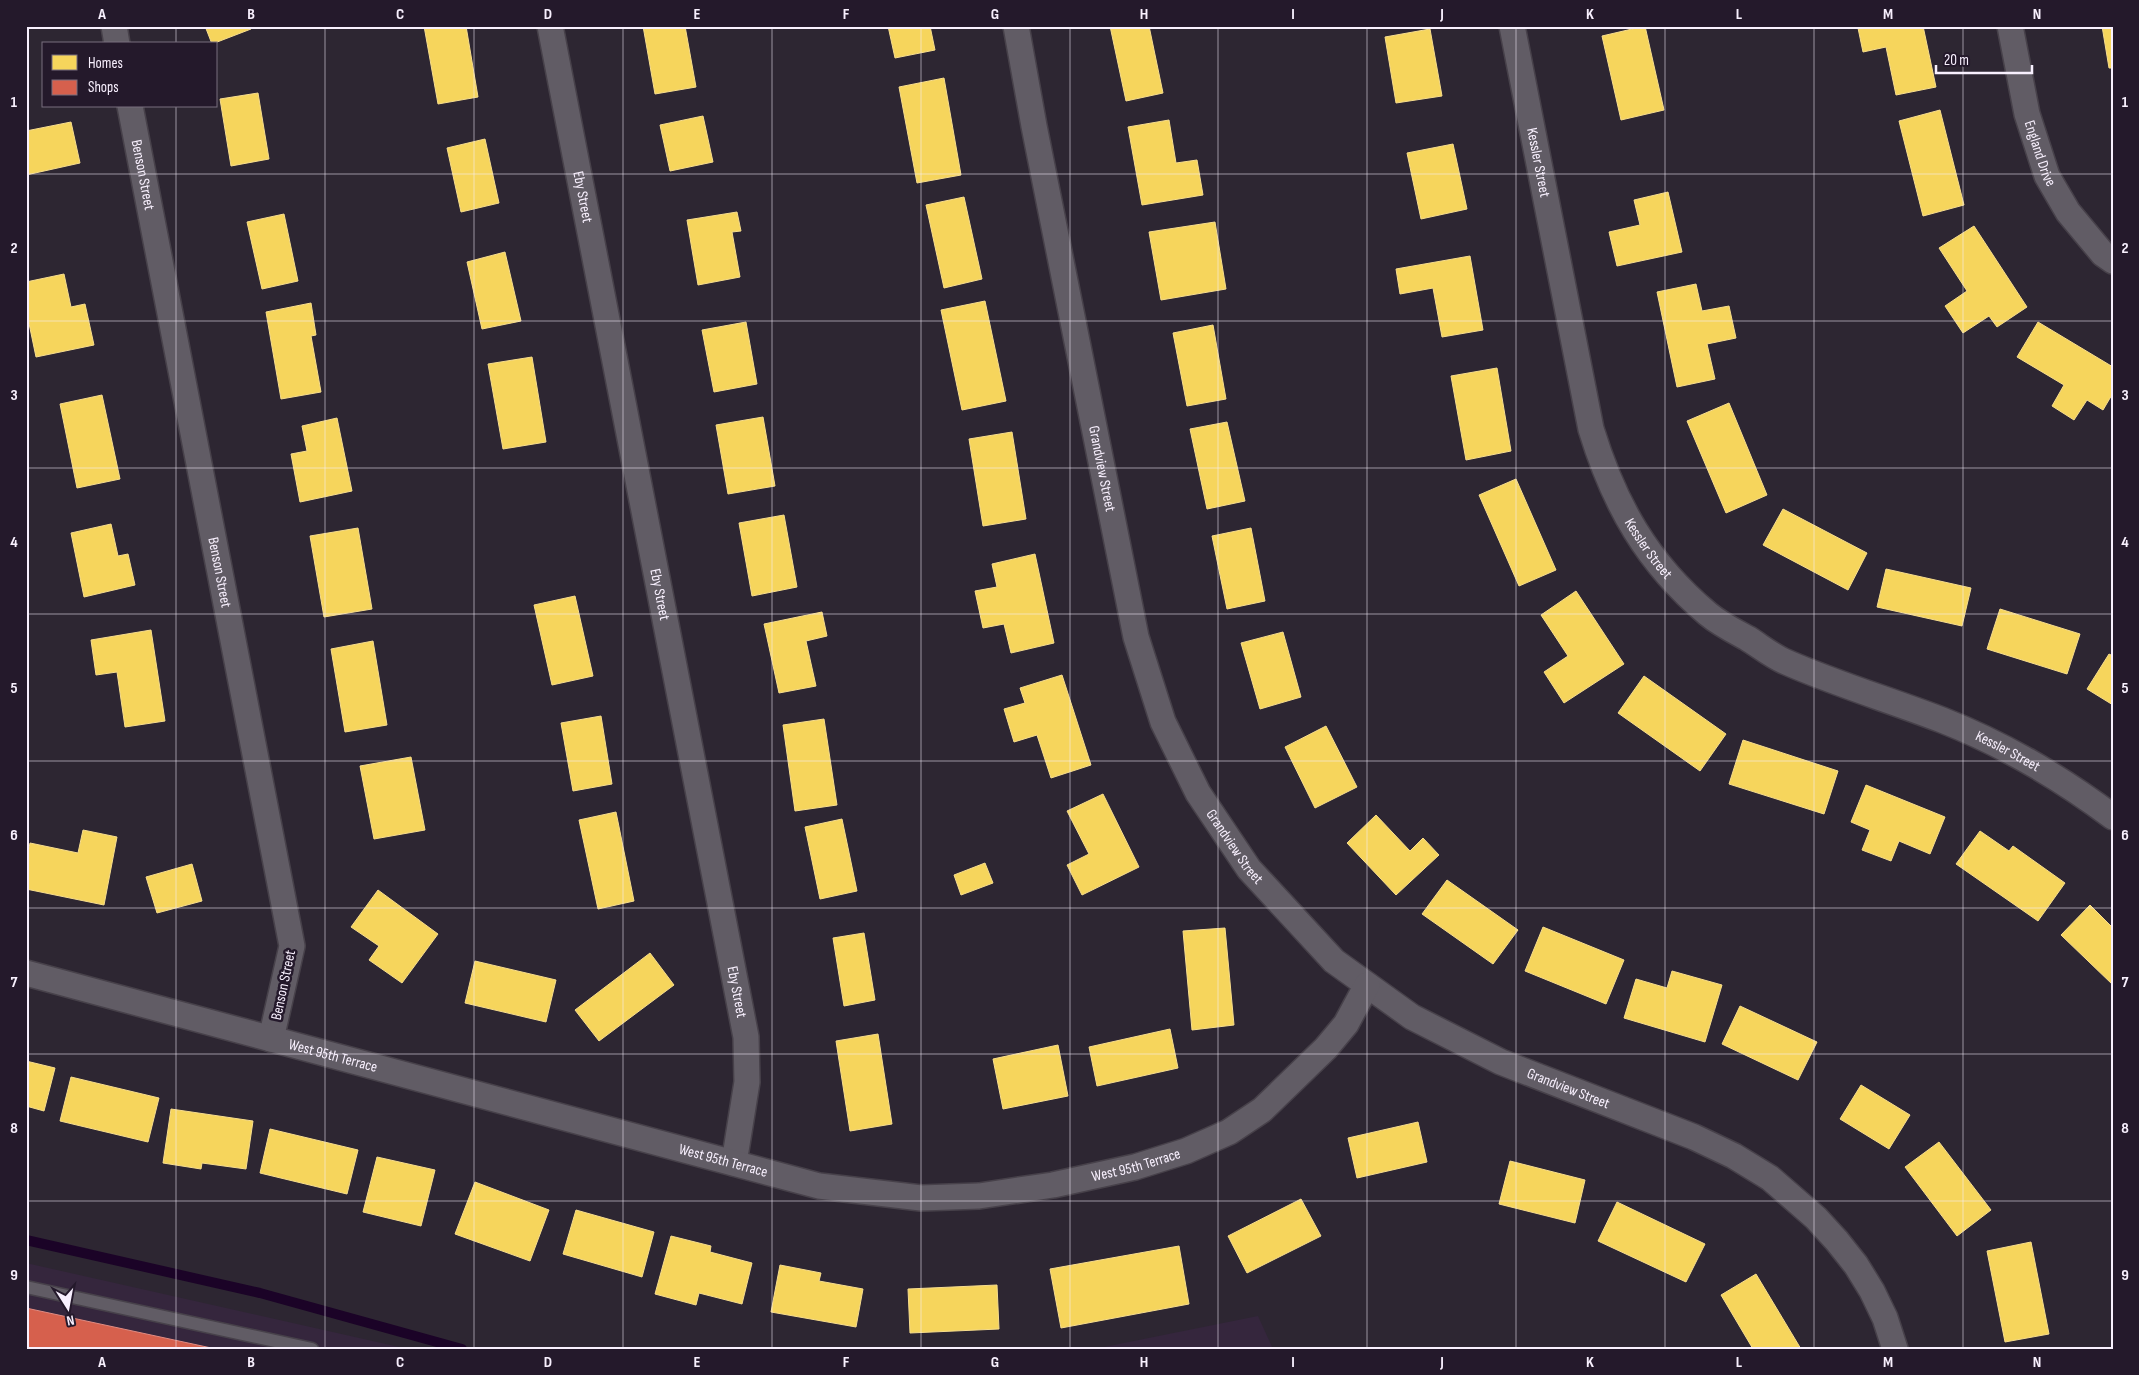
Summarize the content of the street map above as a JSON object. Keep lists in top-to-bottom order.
{
  "streets": {
    "street": [
      "England Drive",
      "Kessler Street",
      "Benson Street",
      "Eby Street",
      "Grandview Street",
      "West 95th Terrace"
    ]
  },
  "crossings": [
    ["Benson Street", "West 95th Terrace"],
    ["Eby Street", "West 95th Terrace"],
    ["Grandview Street", "West 95th Terrace"]
  ],
  "legend": ["Homes", "Shops"],
  "scale_bar": "20 m",
  "north": "bottom",
  "grid": {
    "columns": [
      "A",
      "B",
      "C",
      "D",
      "E",
      "F",
      "G",
      "H",
      "I",
      "J",
      "K",
      "L",
      "M",
      "N"
    ],
    "rows": [
      "1",
      "2",
      "3",
      "4",
      "5",
      "6",
      "7",
      "8",
      "9"
    ]
  }
}
